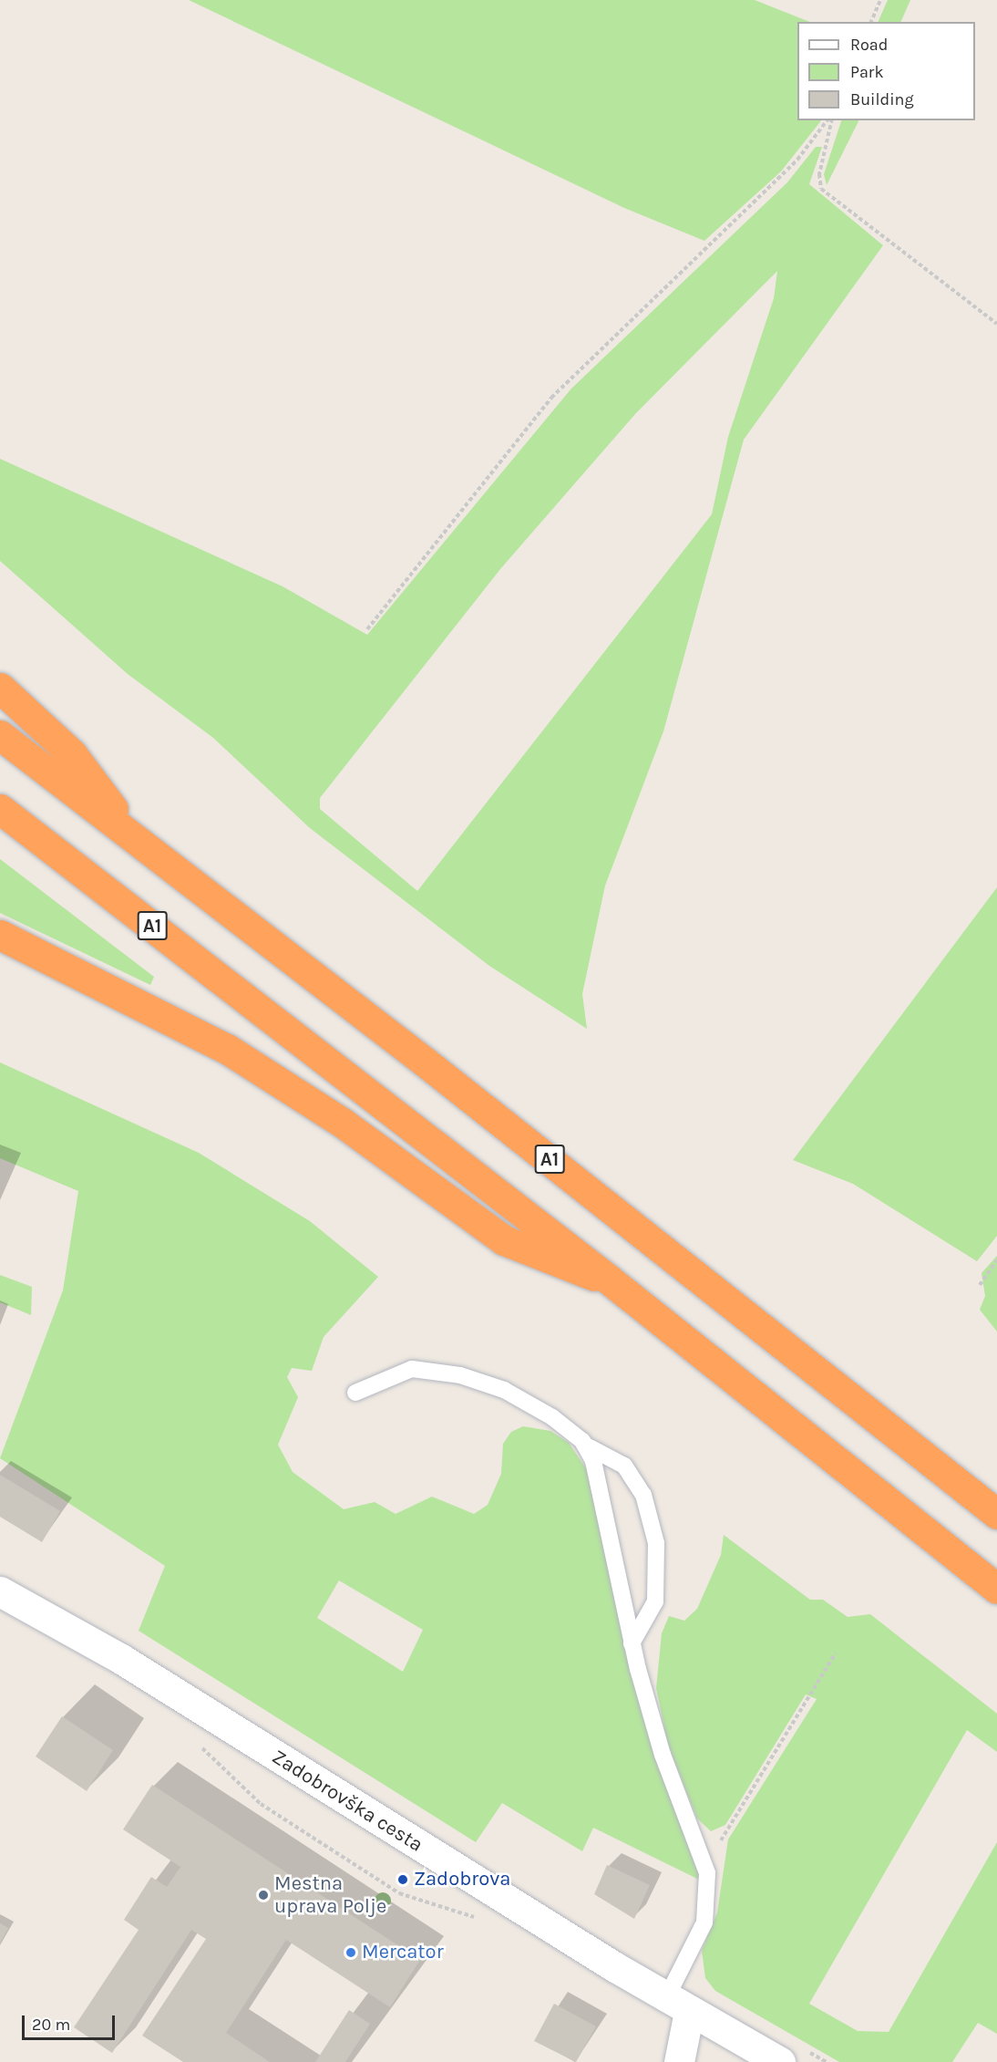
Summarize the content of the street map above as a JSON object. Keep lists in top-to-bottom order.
{
  "streets": {
    "highway": ["A1"],
    "main road": ["Zadobrovška cesta"]
  },
  "places": ["Zadobrova", "Mestna uprava Polje", "Mercator"],
  "legend": ["Road", "Park", "Building"],
  "scale_bar": "20 m"
}
